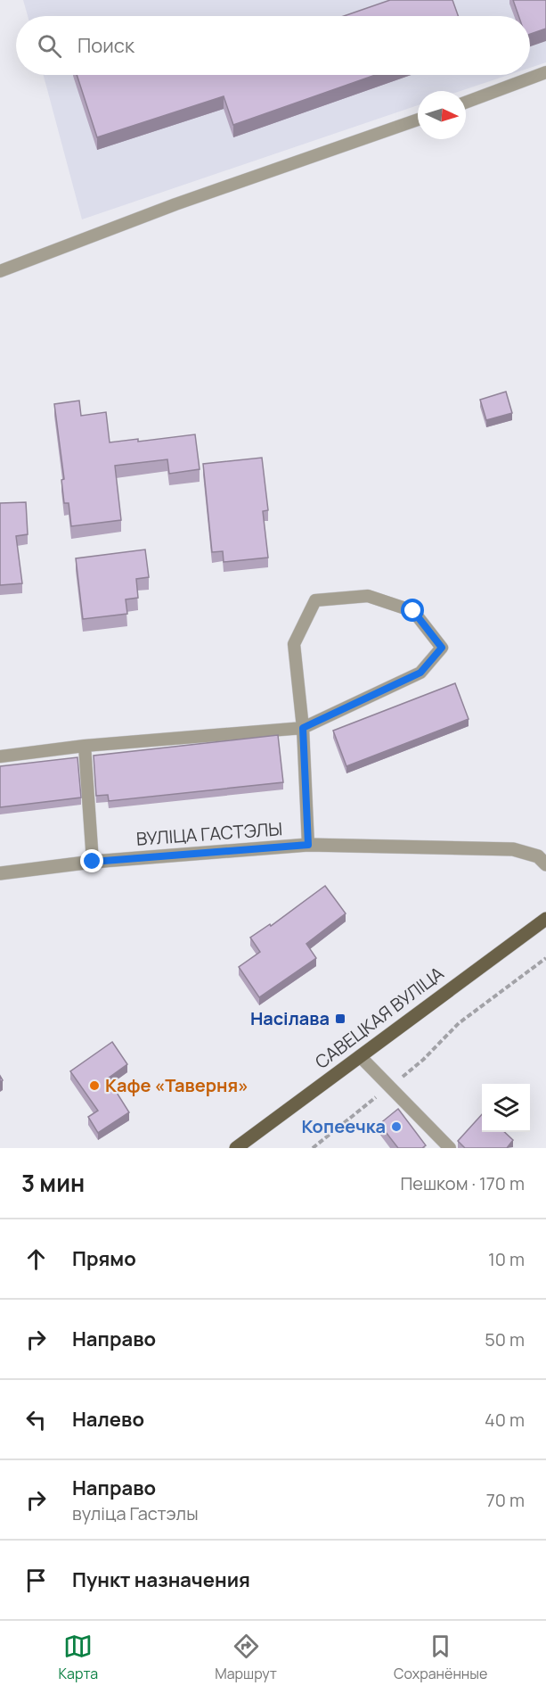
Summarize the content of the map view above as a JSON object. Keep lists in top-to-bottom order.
{
  "streets": {
    "main road": ["САВЕЦКАЯ ВУЛІЦА"],
    "street": ["ВУЛІЦА ГАСТЭЛЫ"]
  },
  "places": {
    "transit": ["Насілава"],
    "other": ["Кафе «Таверня»", "Копеечка"]
  },
  "north": "right",
  "page": {
    "search": "Поиск",
    "heading": ["3 мин", "Пешком · 170 m"],
    "list": [
      ["Прямо", "10 m"],
      ["Направо", "50 m"],
      ["Налево", "40 m"],
      ["Направо", "вуліца Гастэлы", "70 m"],
      "Пункт назначения"
    ],
    "nav": ["Карта", "Маршрут", "Сохранённые"]
  }
}
